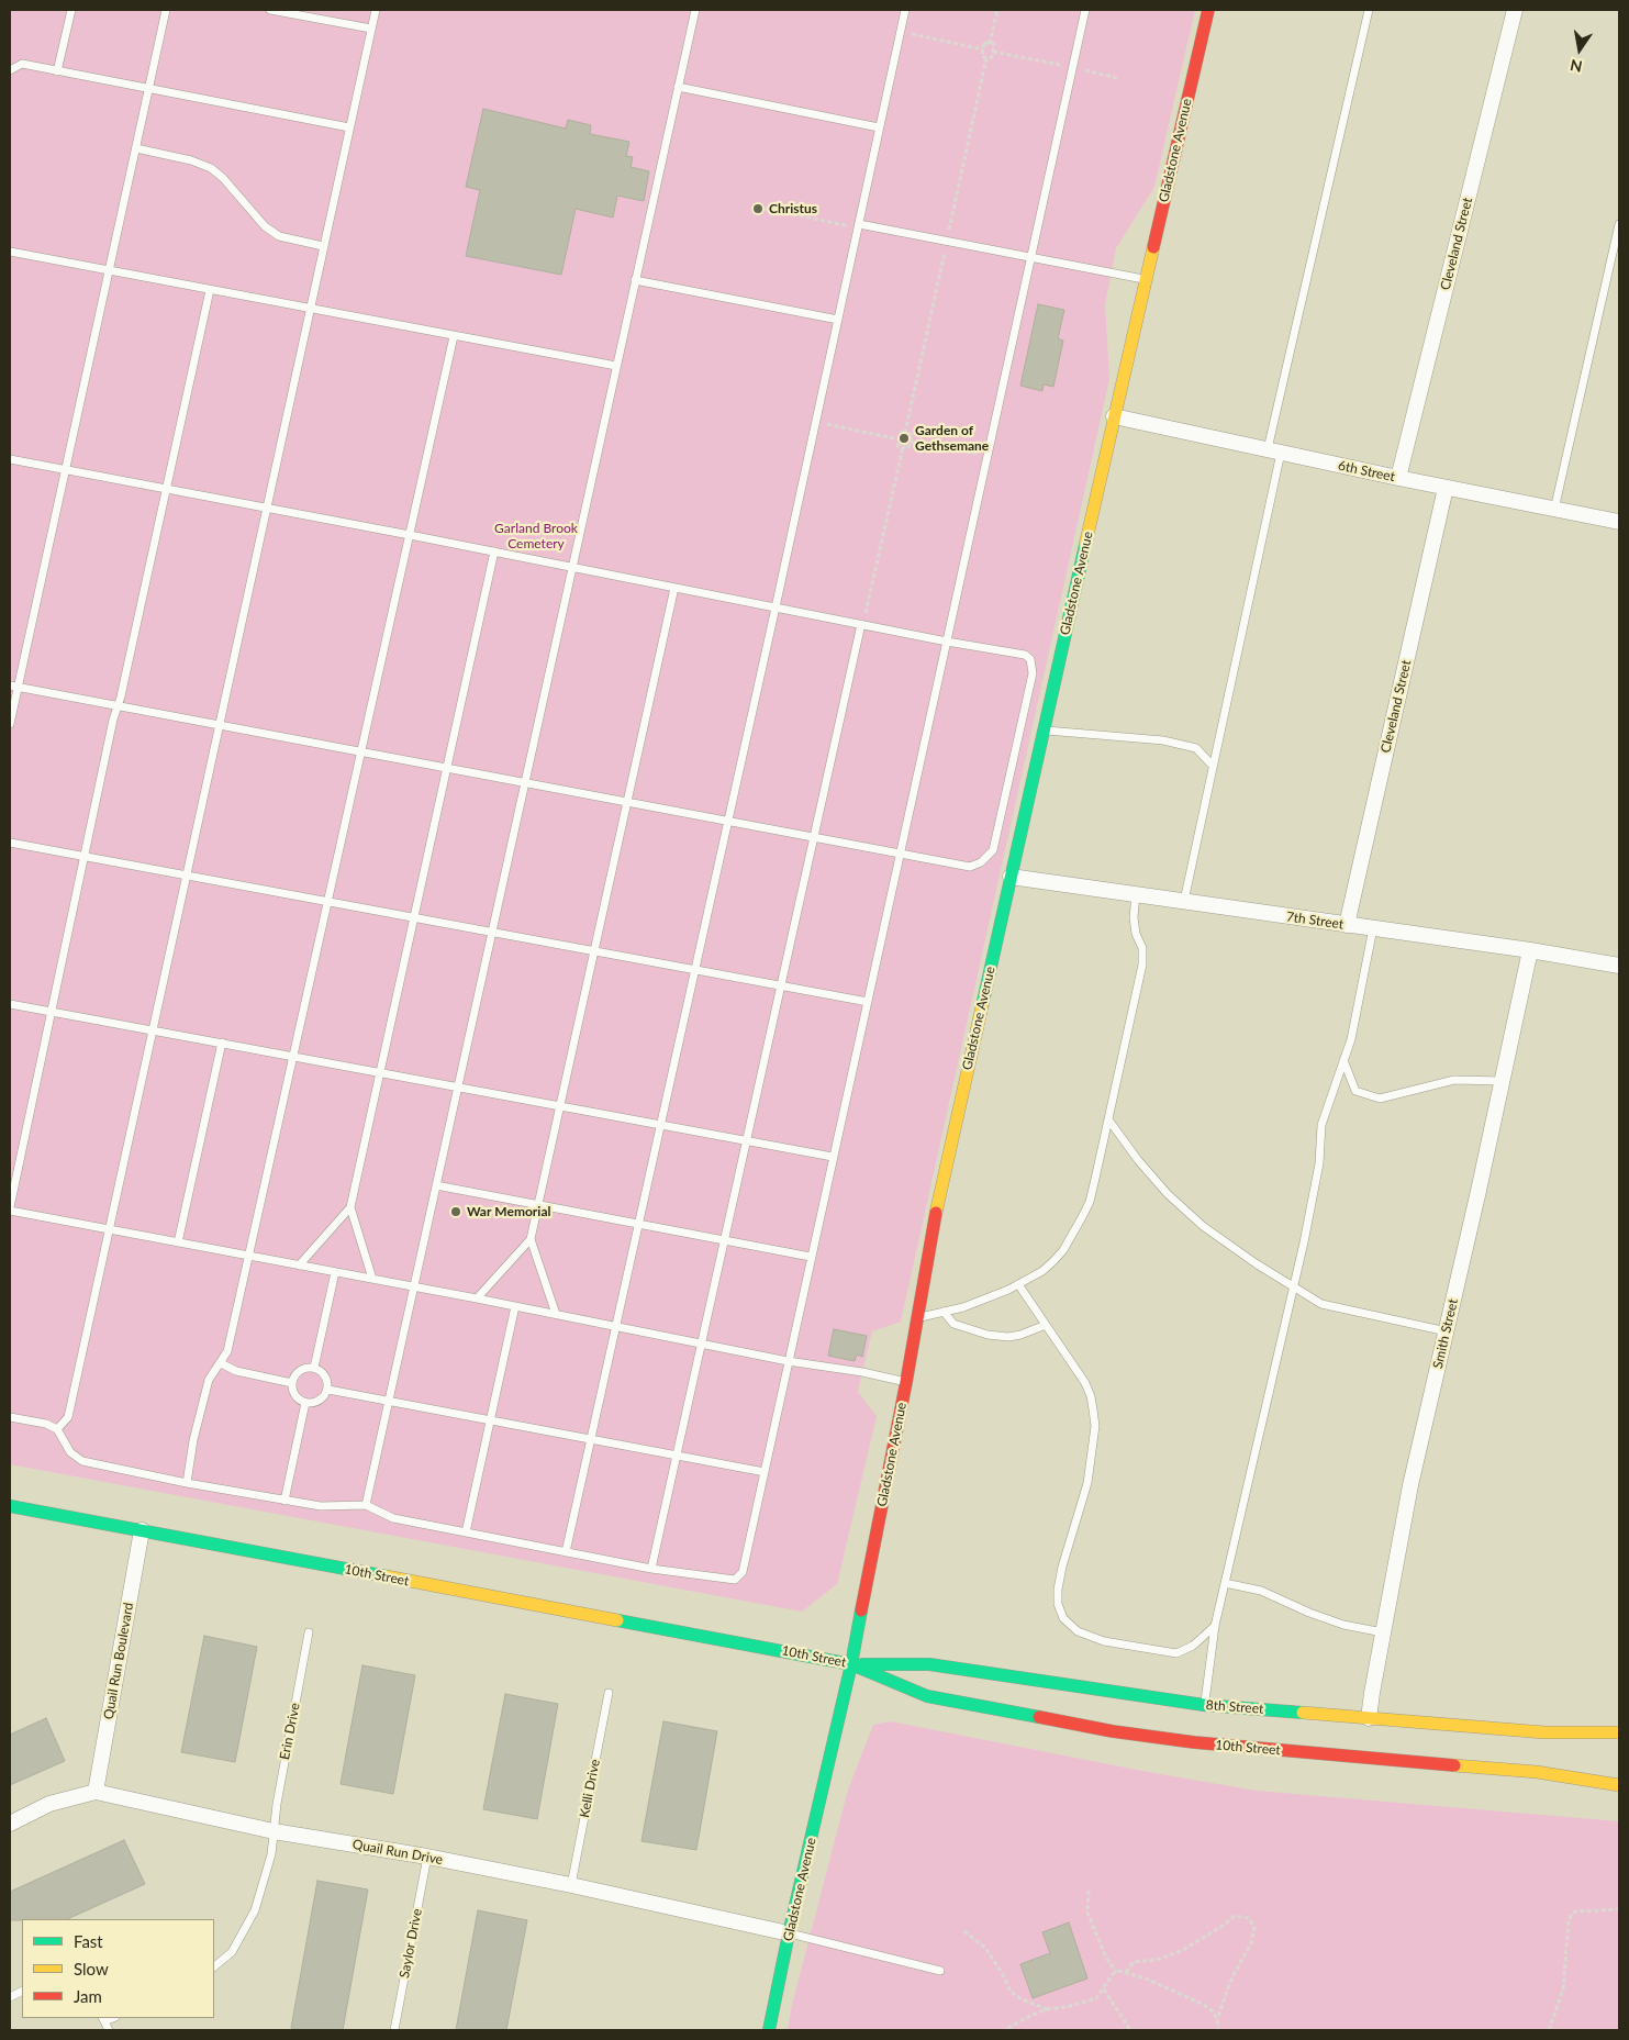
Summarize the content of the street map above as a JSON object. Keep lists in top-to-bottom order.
{
  "streets": {
    "main road": ["Gladstone Avenue", "10th Street", "8th Street"],
    "street": [
      "Cleveland Street",
      "6th Street",
      "7th Street",
      "Smith Street",
      "Quail Run Boulevard",
      "Quail Run Drive"
    ],
    "lane": ["Erin Drive", "Kelli Drive", "Saylor Drive"]
  },
  "crossings": [
    ["Gladstone Avenue", "6th Street"],
    ["Gladstone Avenue", "7th Street"],
    ["Gladstone Avenue", "10th Street"],
    ["Gladstone Avenue", "8th Street"],
    ["Gladstone Avenue", "Quail Run Drive"],
    ["Cleveland Street", "6th Street"],
    ["Cleveland Street", "7th Street"],
    ["7th Street", "Smith Street"],
    ["Smith Street", "8th Street"],
    ["10th Street", "Quail Run Boulevard"],
    ["10th Street", "8th Street"],
    ["Quail Run Boulevard", "Quail Run Drive"],
    ["Erin Drive", "Quail Run Drive"],
    ["Kelli Drive", "Quail Run Drive"],
    ["Quail Run Drive", "Saylor Drive"]
  ],
  "parks": ["Garland Brook Cemetery"],
  "places": ["Christus", "Garden of Gethsemane", "War Memorial"],
  "legend": ["Fast", "Slow", "Jam"],
  "north": "bottom"
}
